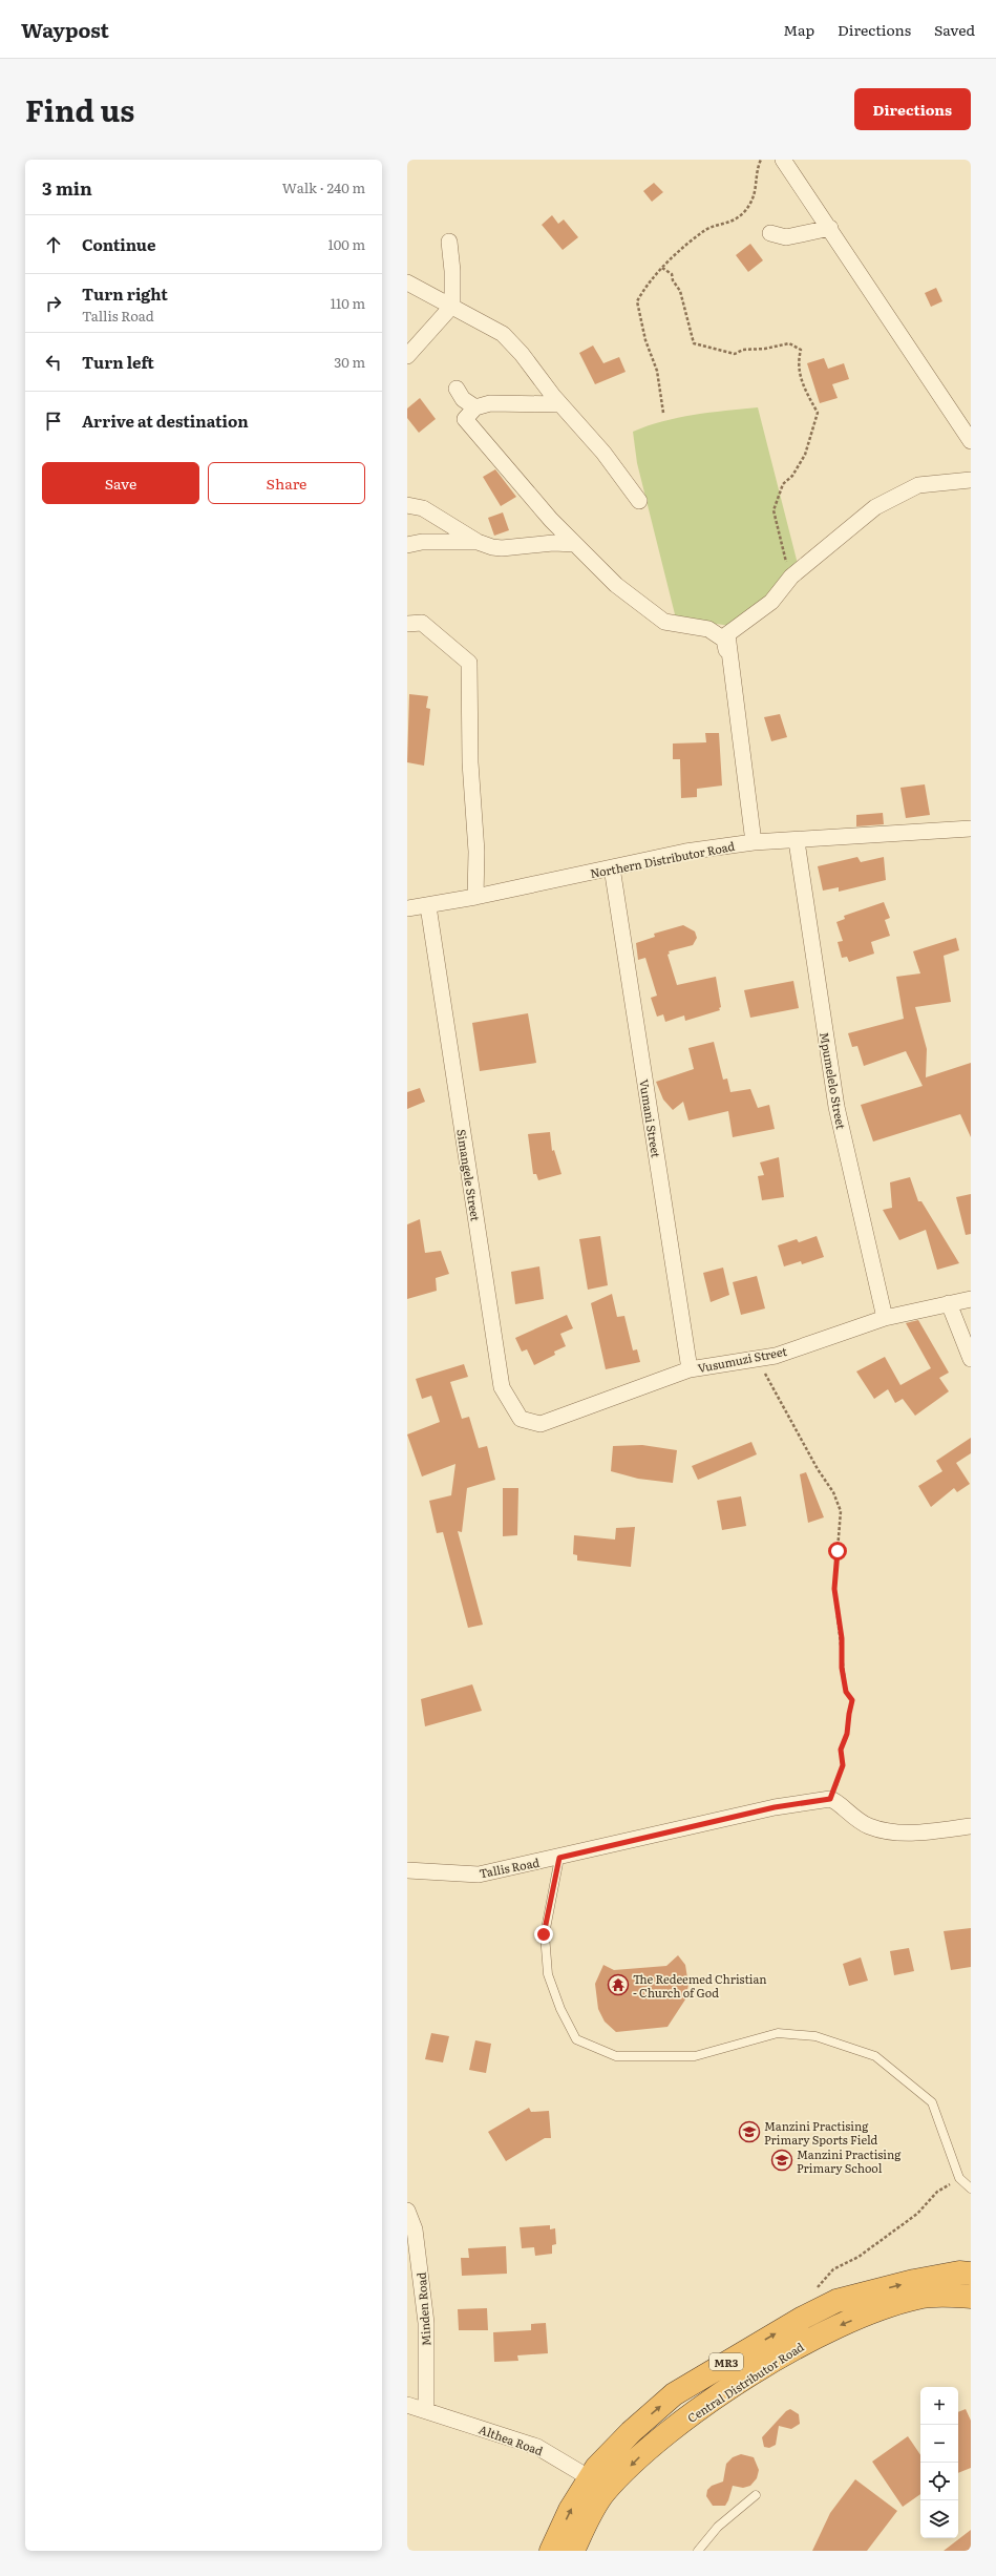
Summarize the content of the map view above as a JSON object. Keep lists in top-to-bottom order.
{
  "streets": {
    "highway": ["MR3", "Central Distributor Road"],
    "street": [
      "Northern Distributor Road",
      "Mpumelelo Street",
      "Vumani Street",
      "Simangele Street",
      "Vusumuzi Street",
      "Tallis Road",
      "Minden Road",
      "Althea Road"
    ]
  },
  "crossings": [
    ["Northern Distributor Road", "Mpumelelo Street"],
    ["Northern Distributor Road", "Vumani Street"],
    ["Northern Distributor Road", "Simangele Street"],
    ["Mpumelelo Street", "Vusumuzi Street"],
    ["Vumani Street", "Vusumuzi Street"],
    ["Simangele Street", "Vusumuzi Street"],
    ["Minden Road", "Althea Road"],
    ["Central Distributor Road", "Althea Road"]
  ],
  "places": {
    "temple": ["The Redeemed Christian - Church of God"],
    "school or university": ["Manzini Practising Primary Sports Field", "Manzini Practising Primary School"]
  },
  "page": {
    "header": "Waypost",
    "nav": ["Map", "Directions", "Saved"],
    "title": "Find us",
    "buttons": [
      "Directions",
      ["Save", "Share"]
    ],
    "heading": ["3 min", "Walk · 240 m"],
    "list": [
      ["Continue", "100 m"],
      ["Turn right", "Tallis Road", "110 m"],
      ["Turn left", "30 m"],
      "Arrive at destination"
    ],
    "map_buttons": ["+", "−"]
  }
}
